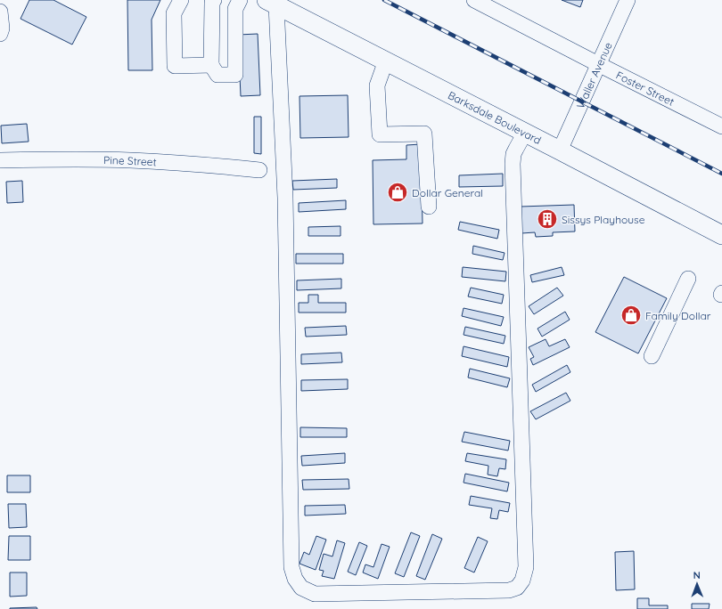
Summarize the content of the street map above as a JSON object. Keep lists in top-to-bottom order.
{
  "streets": {
    "main road": ["Barksdale Boulevard"],
    "street": ["Waller Avenue", "Foster Street", "Pine Street"]
  },
  "crossings": [
    ["Waller Avenue", "Foster Street"],
    ["Waller Avenue", "Barksdale Boulevard"]
  ],
  "places": {
    "shop": ["Dollar General", "Family Dollar"],
    "building": ["Sissys Playhouse"]
  },
  "north": "top"
}
